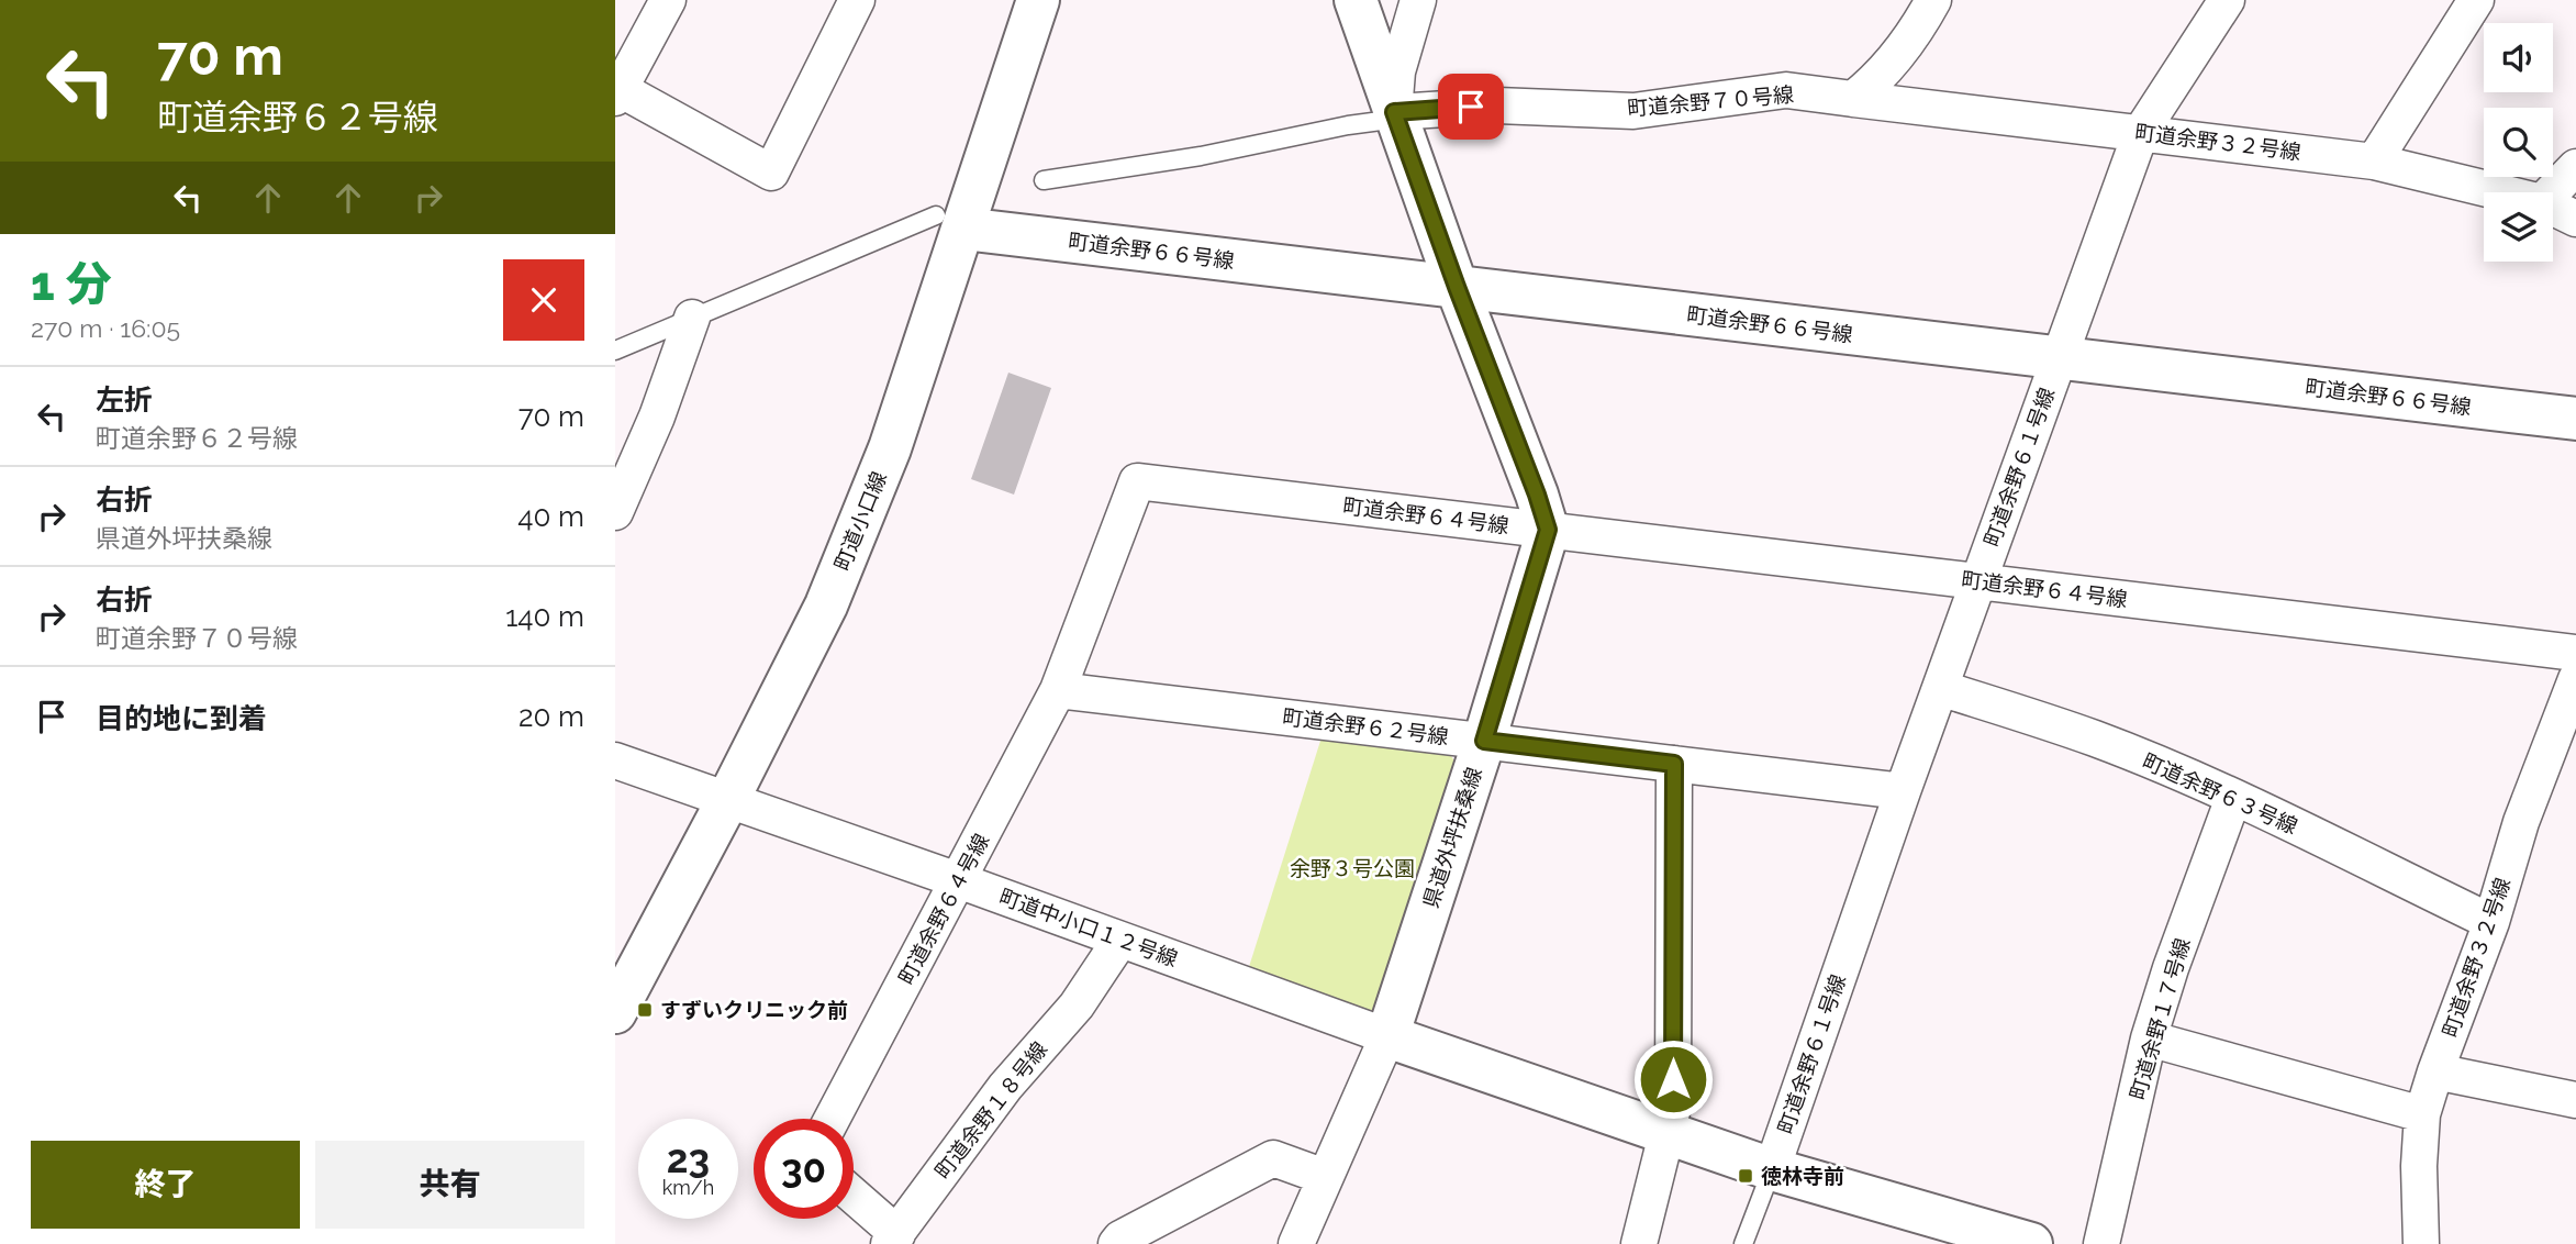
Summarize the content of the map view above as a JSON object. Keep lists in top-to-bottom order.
{
  "streets": {
    "street": [
      "町道余野７０号線",
      "町道余野３２号線",
      "町道余野６６号線",
      "町道余野６１号線",
      "町道余野６４号線",
      "町道小口線",
      "町道余野６２号線",
      "町道余野６３号線",
      "県道外坪扶桑線",
      "町道中小口１２号線",
      "町道余野１７号線",
      "町道余野１８号線"
    ]
  },
  "crossings": [
    ["町道余野７０号線", "町道余野３２号線"],
    ["町道余野３２号線", "町道余野６１号線"],
    ["町道余野３２号線", "町道余野６３号線"],
    ["町道余野６６号線", "町道余野６１号線"],
    ["町道余野６６号線", "町道小口線"],
    ["町道余野６１号線", "町道余野６４号線"],
    ["町道余野６１号線", "町道余野６２号線"],
    ["町道余野６１号線", "町道余野６３号線"],
    ["町道余野６４号線", "町道余野６２号線"],
    ["町道余野６４号線", "県道外坪扶桑線"],
    ["町道余野６４号線", "町道中小口１２号線"],
    ["町道小口線", "町道中小口１２号線"],
    ["町道余野６２号線", "県道外坪扶桑線"],
    ["町道余野６３号線", "町道余野１７号線"],
    ["県道外坪扶桑線", "町道中小口１２号線"],
    ["町道中小口１２号線", "町道余野１８号線"]
  ],
  "parks": ["余野３号公園"],
  "places": {
    "transit": ["すずいクリニック前", "徳林寺前"]
  },
  "page": {
    "turn": ["70 m", "町道余野６２号線"],
    "heading": ["1 分", "270 m · 16:05"],
    "list": [
      {
        "name": "左折",
        "note": "町道余野６２号線",
        "value": "70 m"
      },
      {
        "name": "右折",
        "note": "県道外坪扶桑線",
        "value": "40 m"
      },
      {
        "name": "右折",
        "note": "町道余野７０号線",
        "value": "140 m"
      },
      {
        "name": "目的地に到着",
        "value": "20 m"
      }
    ],
    "speed": "23 km/h",
    "limit": "30",
    "buttons": ["終了", "共有"]
  }
}
